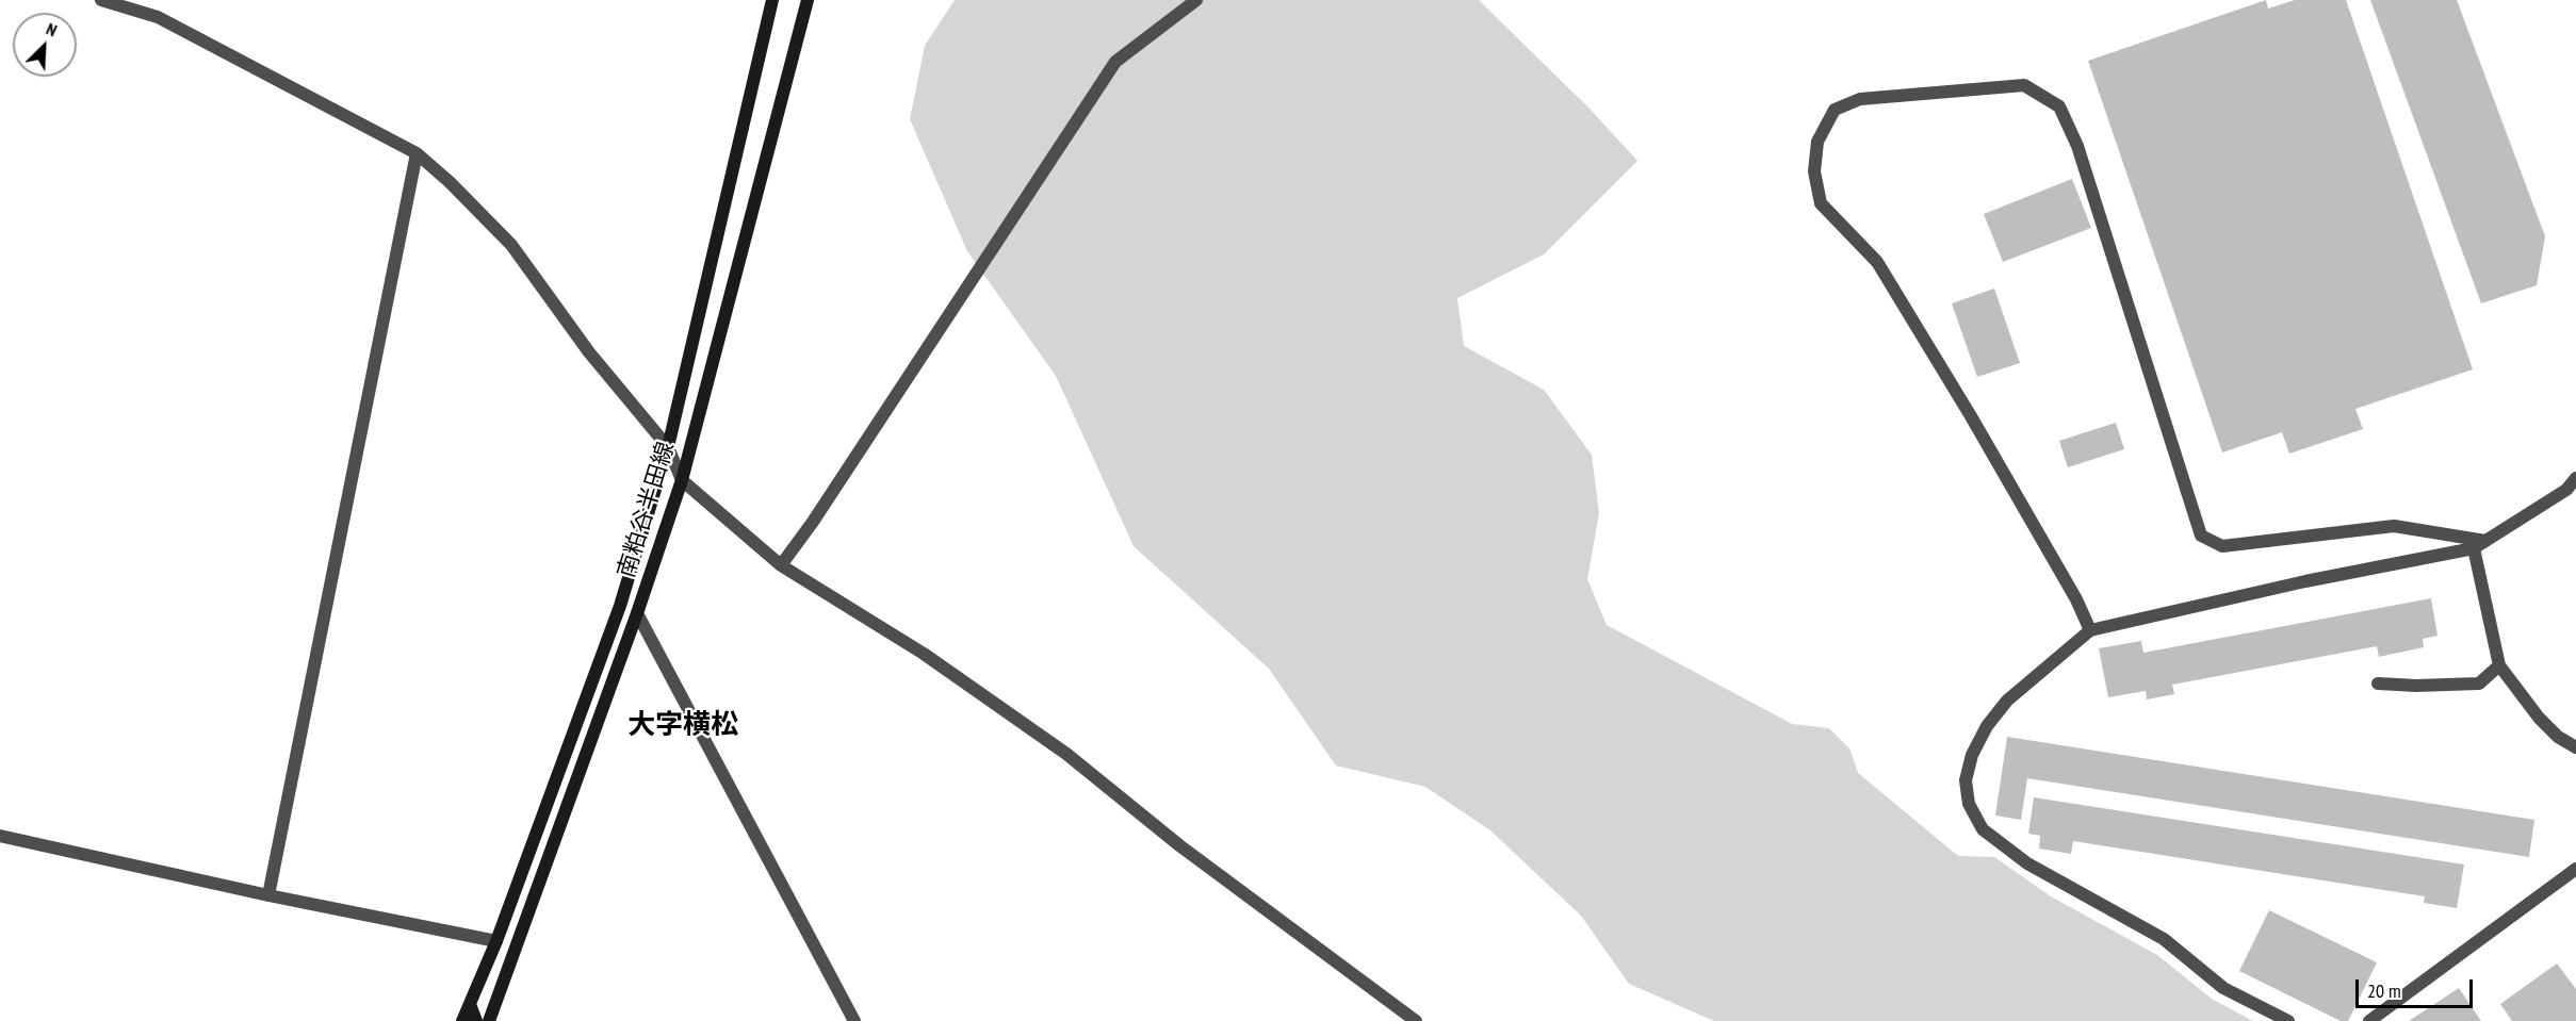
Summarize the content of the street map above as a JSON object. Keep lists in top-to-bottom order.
{
  "streets": {
    "main road": ["南粕谷半田線"]
  },
  "districts": ["大字横松"],
  "scale_bar": "20 m",
  "north": "top right"
}
